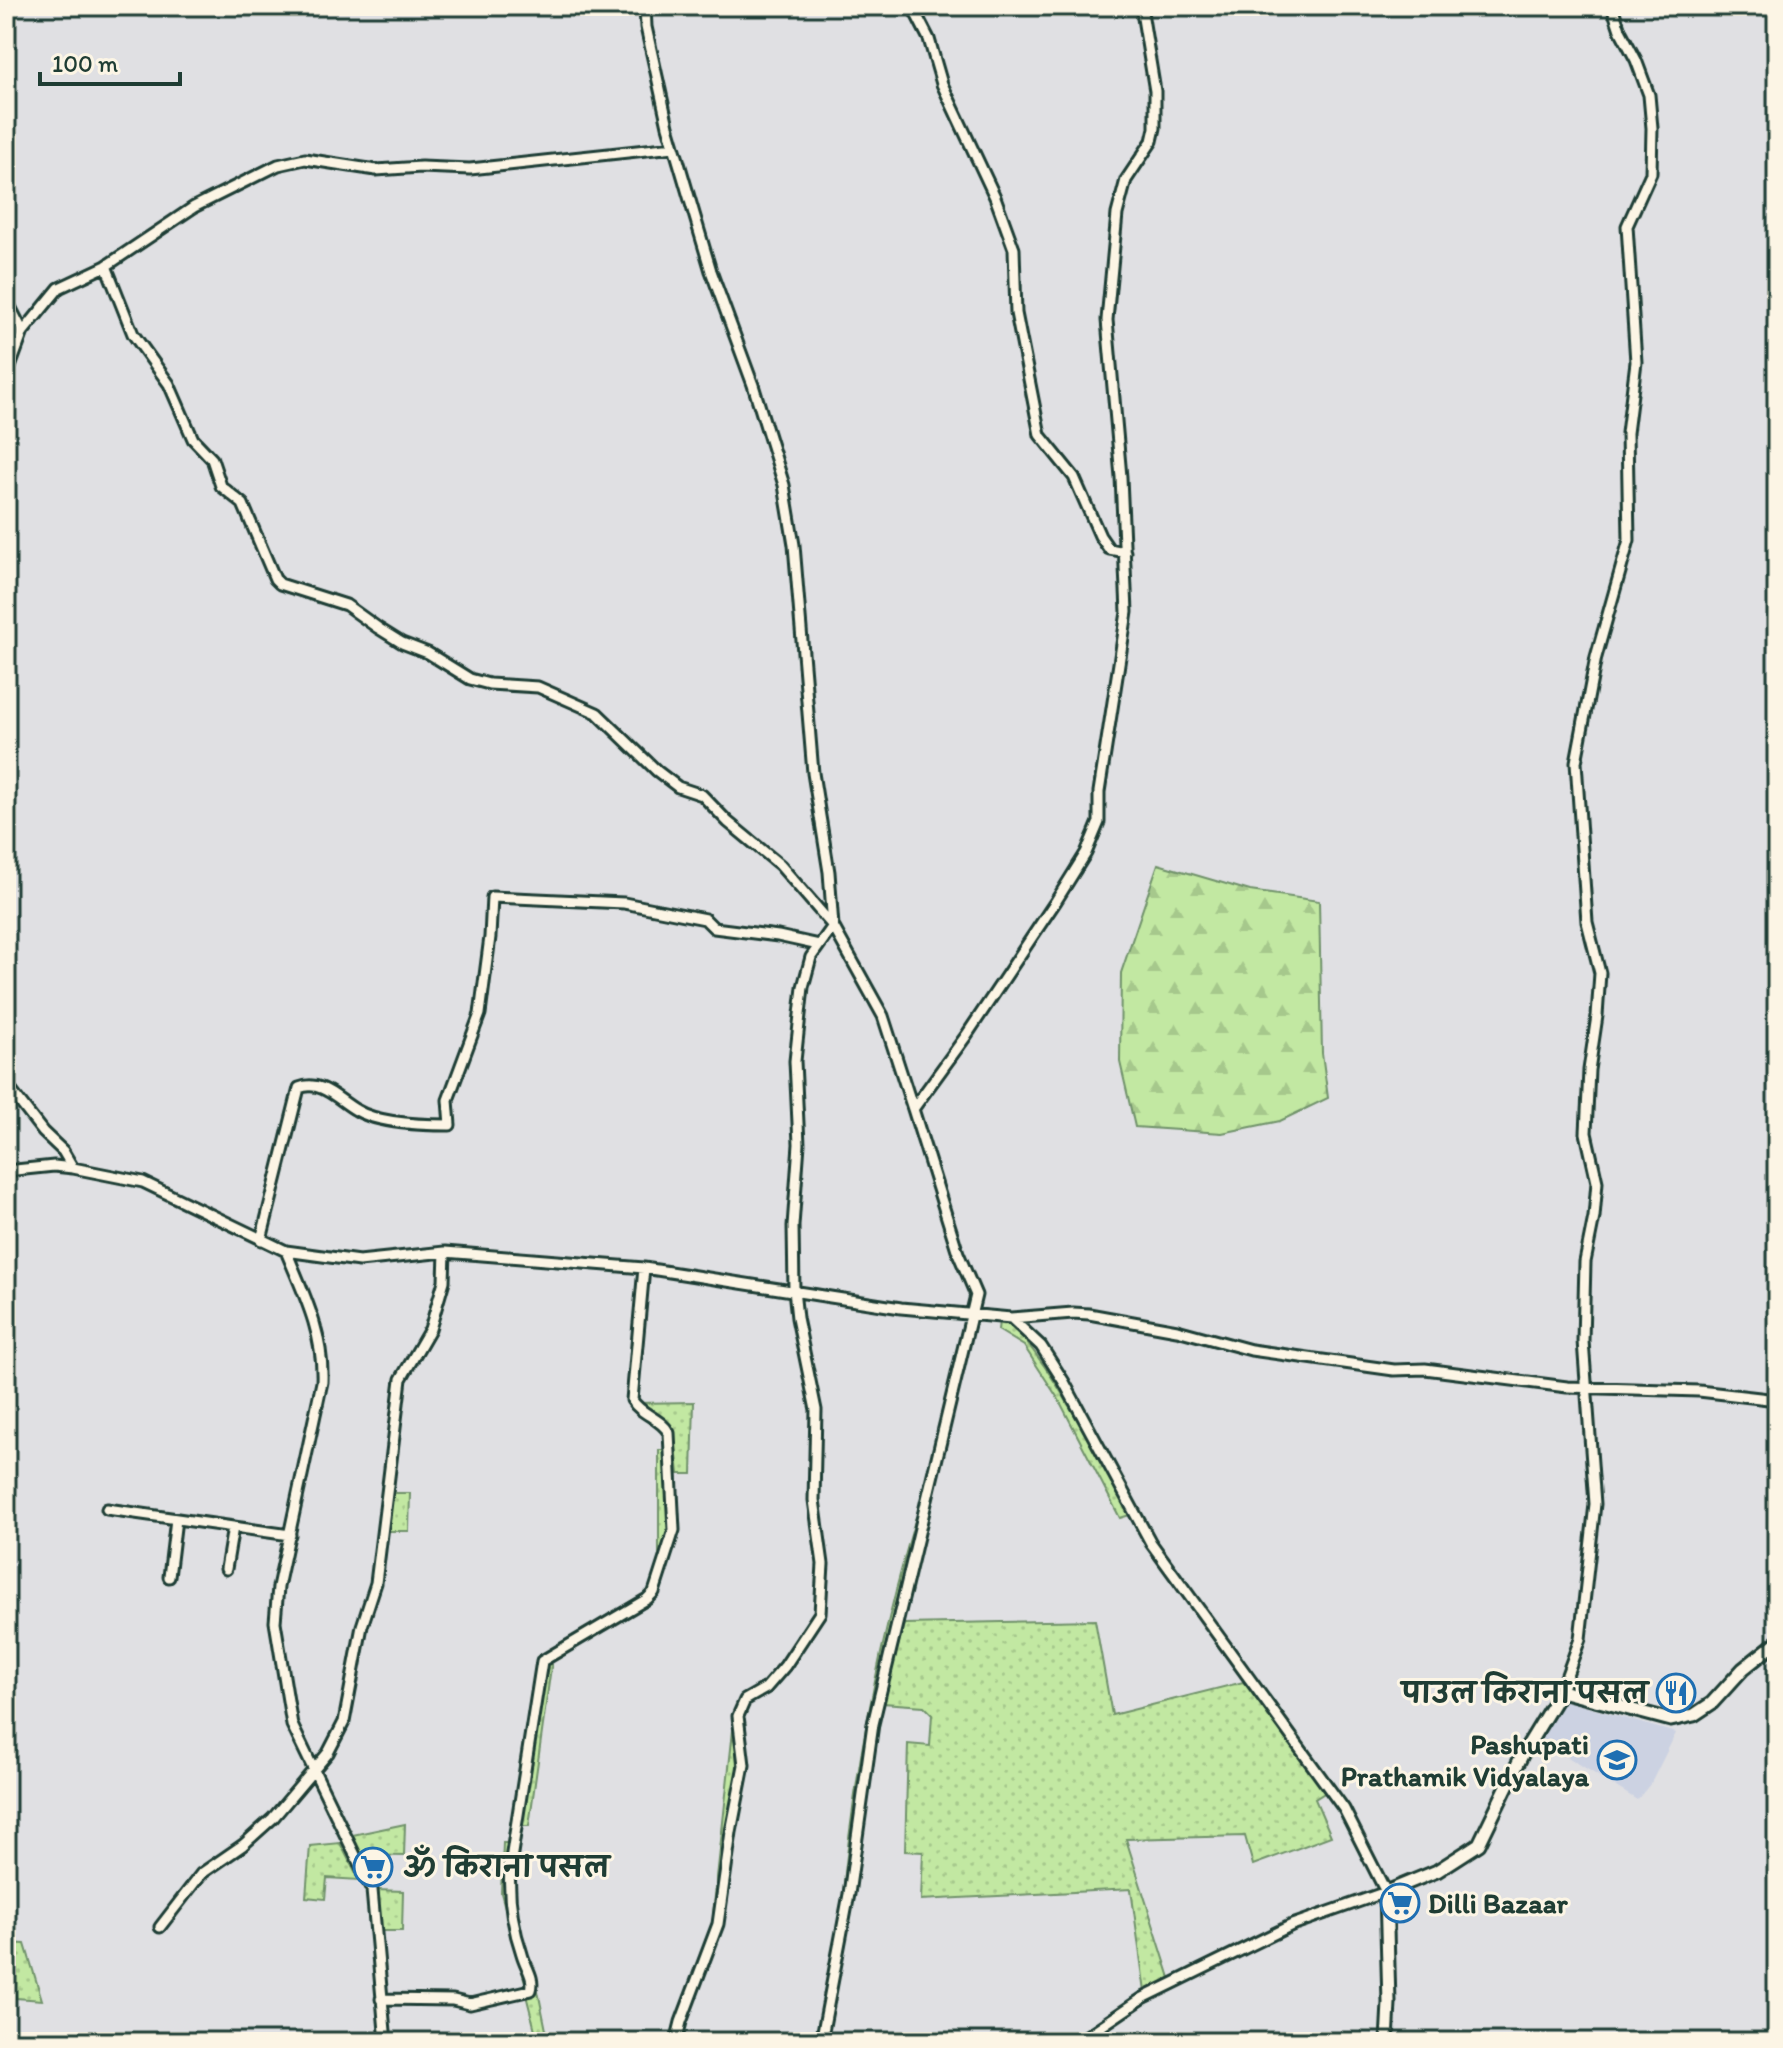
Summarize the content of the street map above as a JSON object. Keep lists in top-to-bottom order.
{
  "places": {
    "restaurant": ["पाउल किराना पसल"],
    "school or university": ["Pashupati Prathamik Vidyalaya"],
    "supermarket": ["ॐ किराना पसल", "Dilli Bazaar"]
  },
  "scale_bar": "100 m"
}
